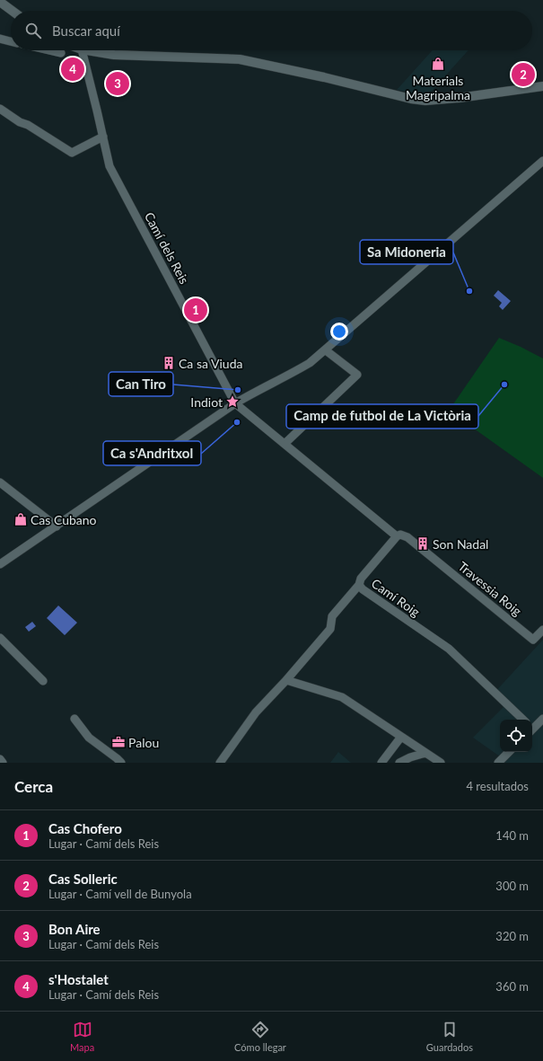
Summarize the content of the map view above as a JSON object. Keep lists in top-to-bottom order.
{
  "streets": {
    "street": ["Camí dels Reis", "Travessia Roig", "Camí Roig"]
  },
  "crossings": [
    ["Travessia Roig", "Camí Roig"]
  ],
  "places": {
    "shop": ["Materials Magripalma", "Cas Cubano"],
    "other": [
      "Sa Midoneria",
      "Camp de futbol de La Victòria",
      "Can Tiro",
      "Ca s'Andritxol"
    ],
    "building": ["Ca sa Viuda", "Son Nadal"],
    "place": ["Indiot"],
    "office": ["Palou"]
  },
  "page": {
    "search": "Buscar aquí",
    "pins": [
      "4",
      "2",
      "3",
      "1"
    ],
    "heading": ["Cerca", "4 resultados"],
    "list": [
      {
        "mark": "1",
        "name": "Cas Chofero",
        "note": "Lugar · Camí dels Reis",
        "value": "140 m"
      },
      {
        "mark": "2",
        "name": "Cas Solleric",
        "note": "Lugar · Camí vell de Bunyola",
        "value": "300 m"
      },
      {
        "mark": "3",
        "name": "Bon Aire",
        "note": "Lugar · Camí dels Reis",
        "value": "320 m"
      },
      {
        "mark": "4",
        "name": "s'Hostalet",
        "note": "Lugar · Camí dels Reis",
        "value": "360 m"
      }
    ],
    "nav": ["Mapa", "Cómo llegar", "Guardados"]
  }
}
